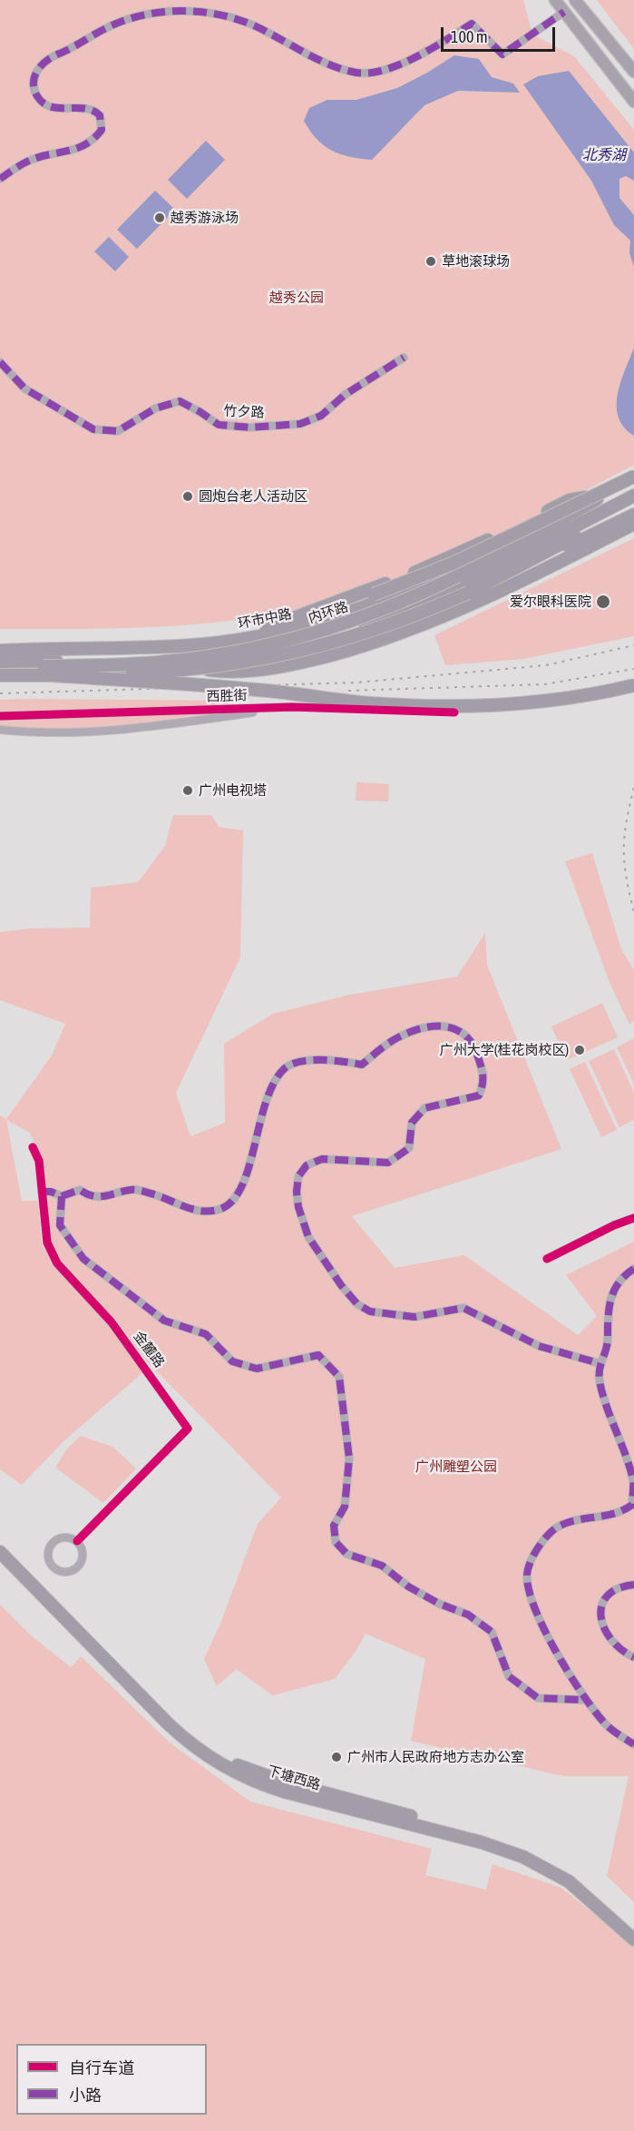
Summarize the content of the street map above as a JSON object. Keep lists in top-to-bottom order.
{
  "streets": {
    "highway": ["内环路", "环市中路", "下塘西路"],
    "street": ["竹夕路", "西胜街", "金麓路"]
  },
  "water": ["北秀湖"],
  "parks": ["越秀公园", "广州雕塑公园"],
  "places": [
    "越秀游泳场",
    "草地滚球场",
    "圆炮台老人活动区",
    "爱尔眼科医院",
    "广州电视塔",
    "广州大学(桂花岗校区)",
    "广州市人民政府地方志办公室"
  ],
  "legend": ["自行车道", "小路"],
  "scale_bar": "100 m"
}
